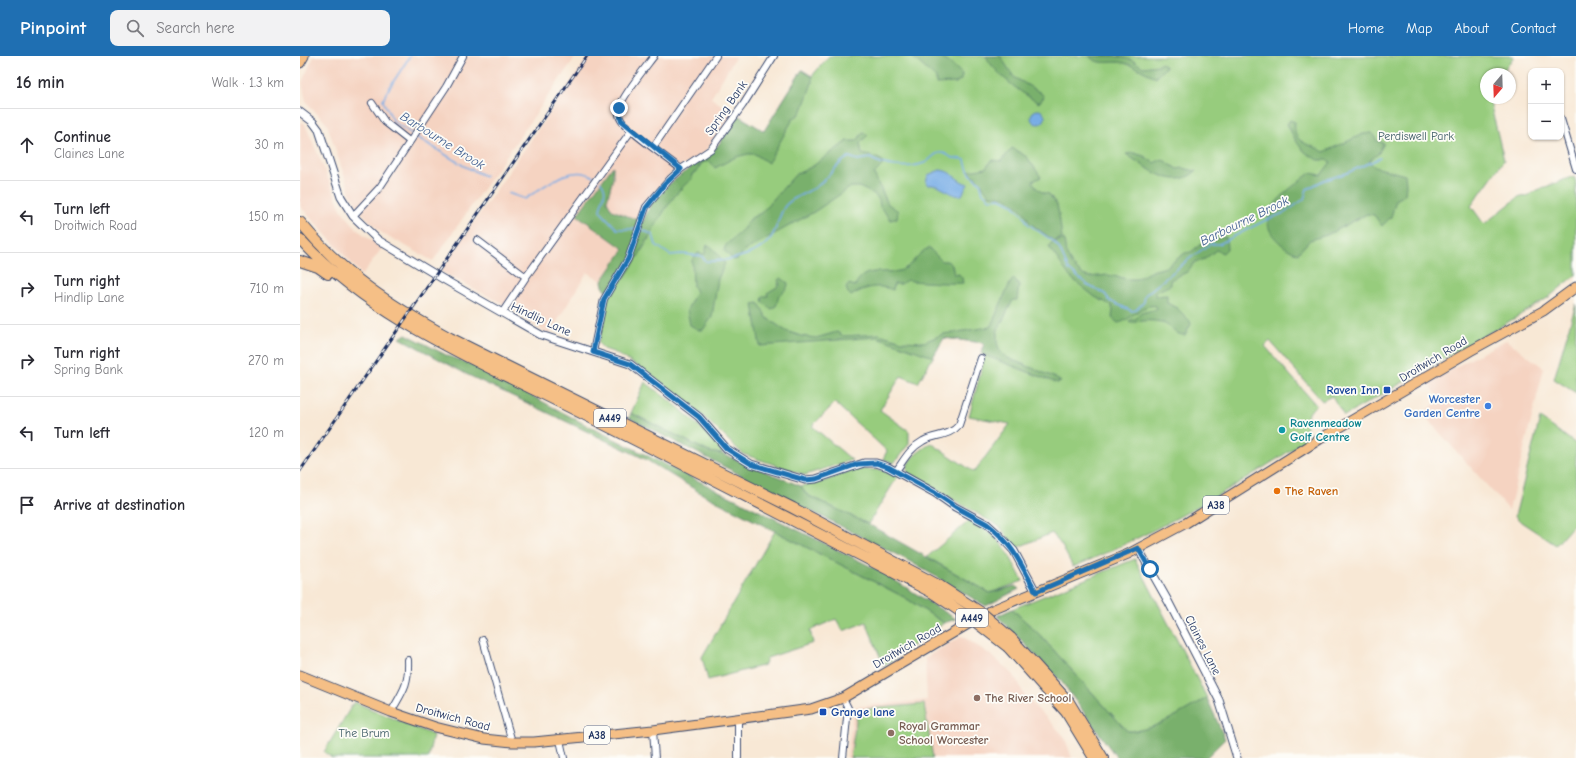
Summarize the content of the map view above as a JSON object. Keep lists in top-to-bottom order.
{
  "streets": {
    "highway": ["A449"],
    "main road": ["Droitwich Road", "A38"],
    "street": ["Spring Bank", "Hindlip Lane", "Claines Lane"]
  },
  "crossings": [
    ["Spring Bank", "Hindlip Lane"],
    ["Hindlip Lane", "Droitwich Road"],
    ["Droitwich Road", "Claines Lane"]
  ],
  "water": ["Barbourne Brook"],
  "parks": ["Perdiswell Park", "The Brum"],
  "places": {
    "transit": ["Raven Inn", "Grange lane"],
    "other": [
      "Worcester Garden Centre",
      "Ravenmeadow Golf Centre",
      "The Raven",
      "The River School",
      "Royal Grammar School Worcester"
    ]
  },
  "north": "bottom",
  "page": {
    "header": "Pinpoint",
    "search": "Search here",
    "nav": [
      "Home",
      "Map",
      "About",
      "Contact"
    ],
    "heading": ["16 min", "Walk · 1.3 km"],
    "map_buttons": ["+", "−"],
    "list": [
      ["Continue", "Claines Lane", "30 m"],
      ["Turn left", "Droitwich Road", "150 m"],
      ["Turn right", "Hindlip Lane", "710 m"],
      ["Turn right", "Spring Bank", "270 m"],
      ["Turn left", "120 m"],
      "Arrive at destination"
    ]
  }
}
